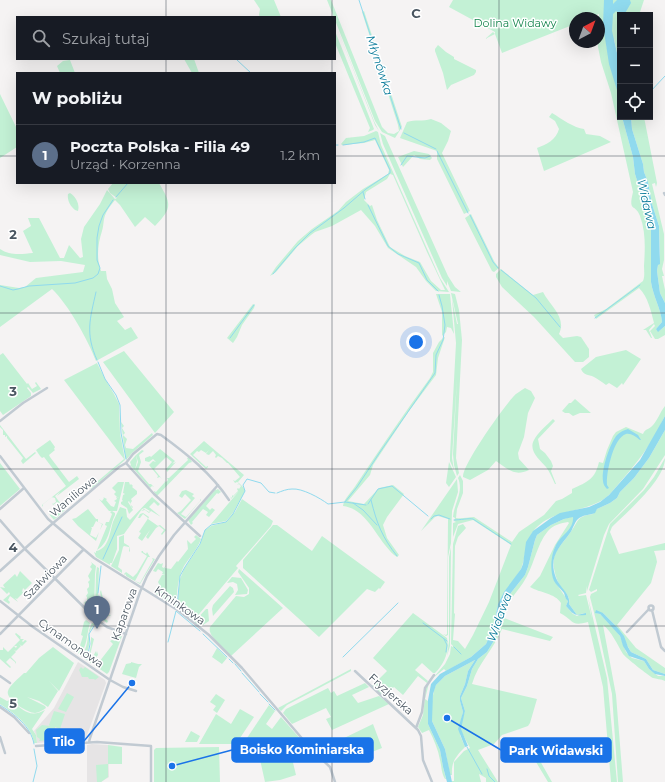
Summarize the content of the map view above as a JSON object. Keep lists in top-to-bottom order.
{
  "streets": {
    "street": [
      "Waniliowa",
      "Szałwiowa",
      "Kminkowa",
      "Kaparowa",
      "Cynamonowa",
      "Fryzjerska"
    ]
  },
  "crossings": [
    ["Waniliowa", "Kminkowa"],
    ["Waniliowa", "Kaparowa"],
    ["Szałwiowa", "Kminkowa"],
    ["Szałwiowa", "Cynamonowa"],
    ["Kminkowa", "Kaparowa"],
    ["Kaparowa", "Cynamonowa"]
  ],
  "water": ["Młynówka", "Widawa"],
  "parks": ["Dolina Widawy"],
  "places": ["Tilo", "Park Widawski", "Boisko Kominiarska"],
  "north": "top right",
  "page": {
    "map_buttons": ["+", "−"],
    "search": "Szukaj tutaj",
    "heading": "W pobliżu",
    "list": [
      {
        "mark": "1",
        "name": "Poczta Polska - Filia 49",
        "note": "Urząd · Korzenna",
        "value": "1.2 km"
      }
    ],
    "pins": "1"
  },
  "grid": {
    "columns": ["C"],
    "rows": [
      "2",
      "3",
      "4",
      "5"
    ]
  }
}
